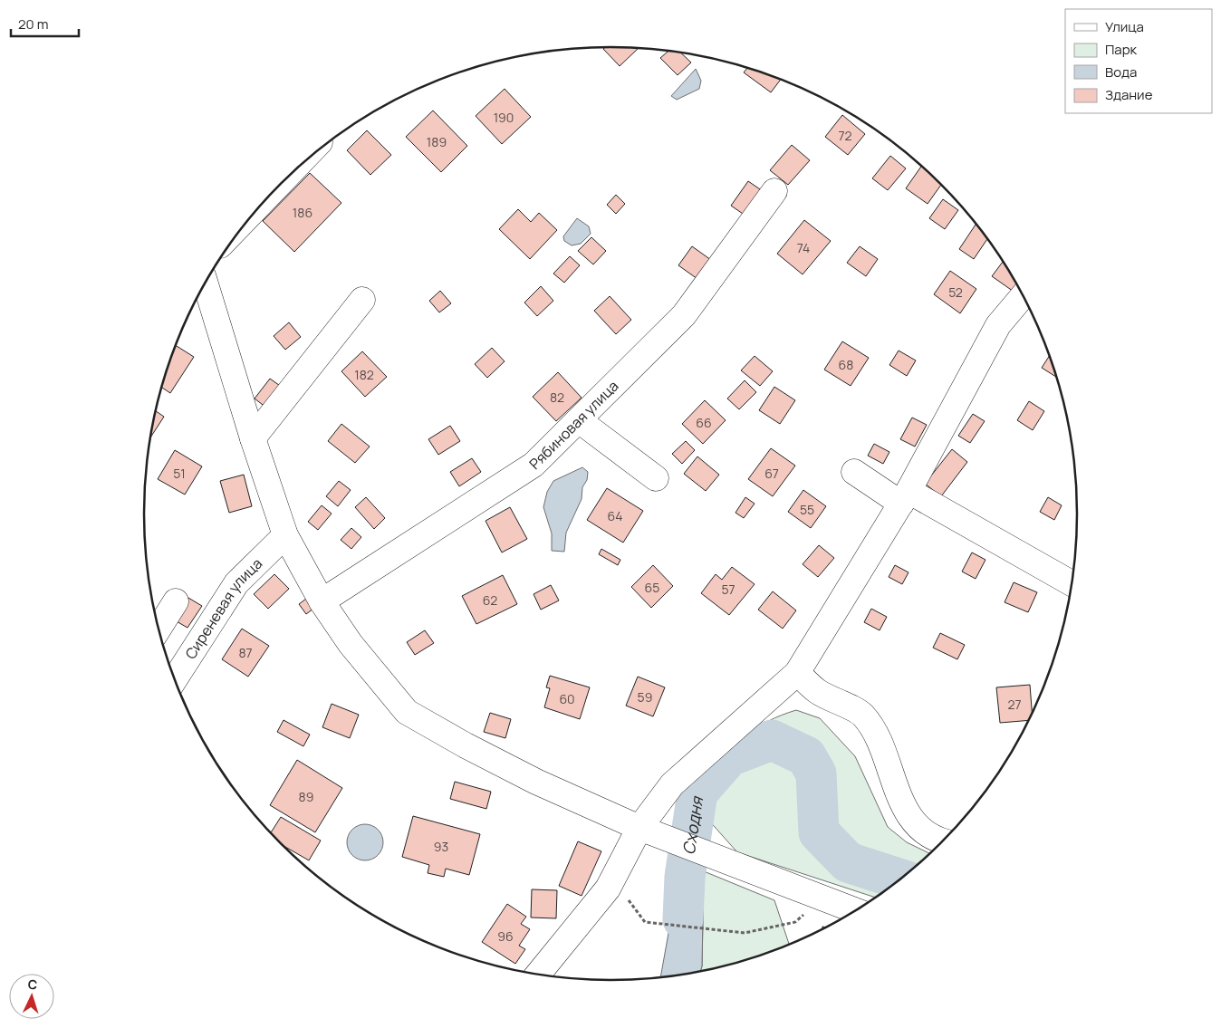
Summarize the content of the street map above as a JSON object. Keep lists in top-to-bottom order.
{
  "streets": {
    "street": ["Рябиновая улица", "Сиреневая улица"]
  },
  "water": ["Сходня"],
  "house_numbers": [
    "190",
    "72",
    "189",
    "186",
    "74",
    "52",
    "68",
    "182",
    "82",
    "66",
    "51",
    "67",
    "55",
    "64",
    "65",
    "57",
    "62",
    "87",
    "59",
    "60",
    "27",
    "89",
    "93",
    "96"
  ],
  "legend": [
    "Улица",
    "Парк",
    "Вода",
    "Здание"
  ],
  "scale_bar": "20 m",
  "north": "top"
}
